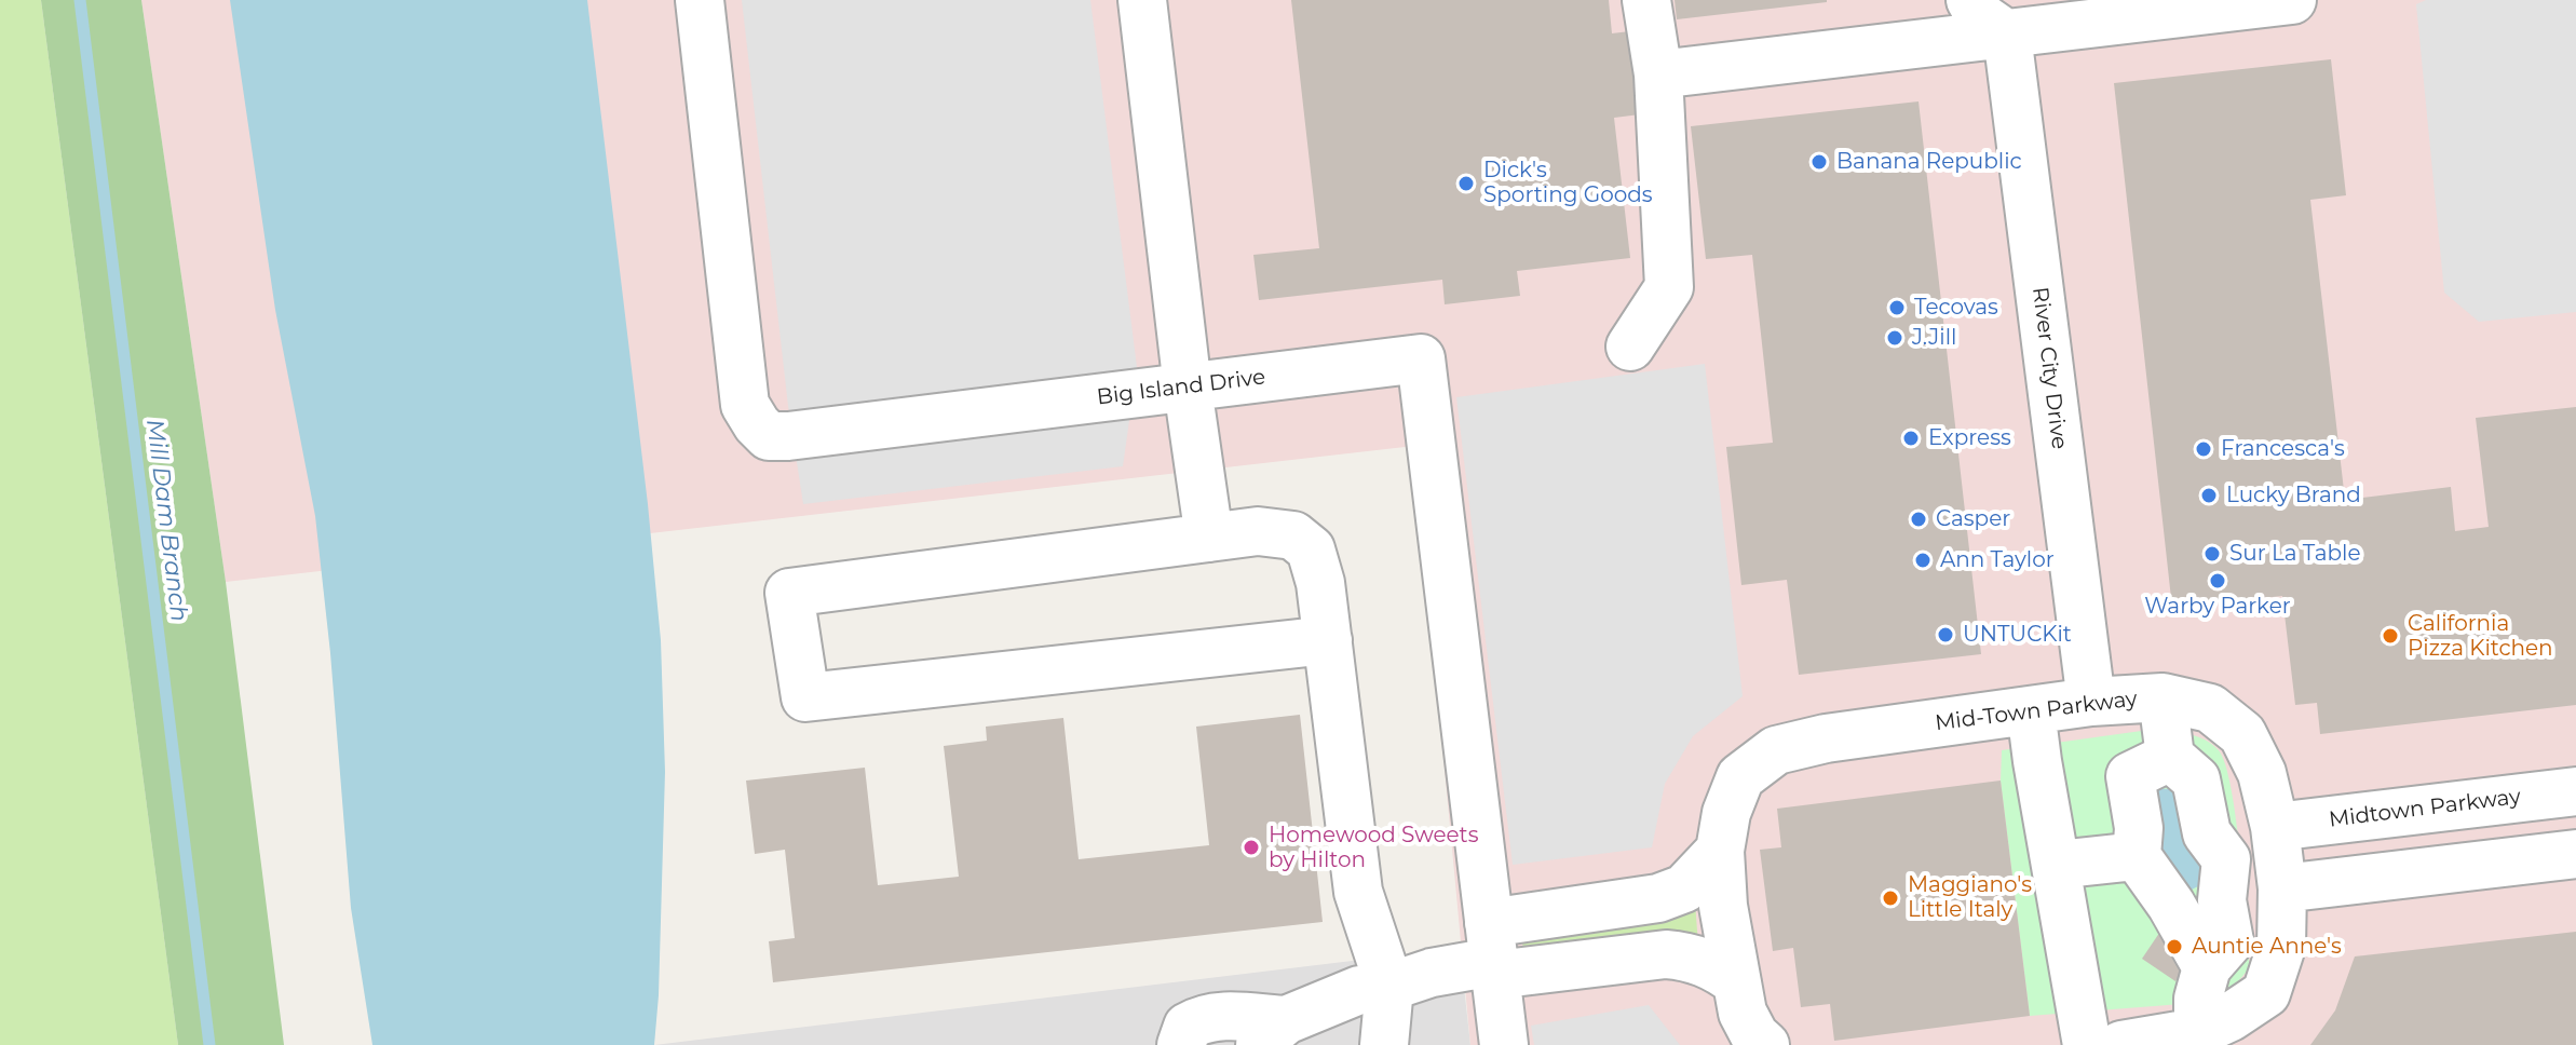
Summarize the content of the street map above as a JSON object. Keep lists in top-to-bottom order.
{
  "streets": {
    "street": [
      "River City Drive",
      "Big Island Drive",
      "Mid-Town Parkway",
      "Midtown Parkway"
    ]
  },
  "crossings": [
    ["River City Drive", "Mid-Town Parkway"],
    ["Mid-Town Parkway", "Midtown Parkway"]
  ],
  "water": ["Mill Dam Branch"],
  "places": [
    "Banana Republic",
    "Dick's Sporting Goods",
    "Tecovas",
    "J.Jill",
    "Express",
    "Francesca's",
    "Lucky Brand",
    "Casper",
    "Sur La Table",
    "Ann Taylor",
    "Warby Parker",
    "UNTUCKit",
    "California Pizza Kitchen",
    "Homewood Sweets by Hilton",
    "Maggiano's Little Italy",
    "Auntie Anne's"
  ]
}
